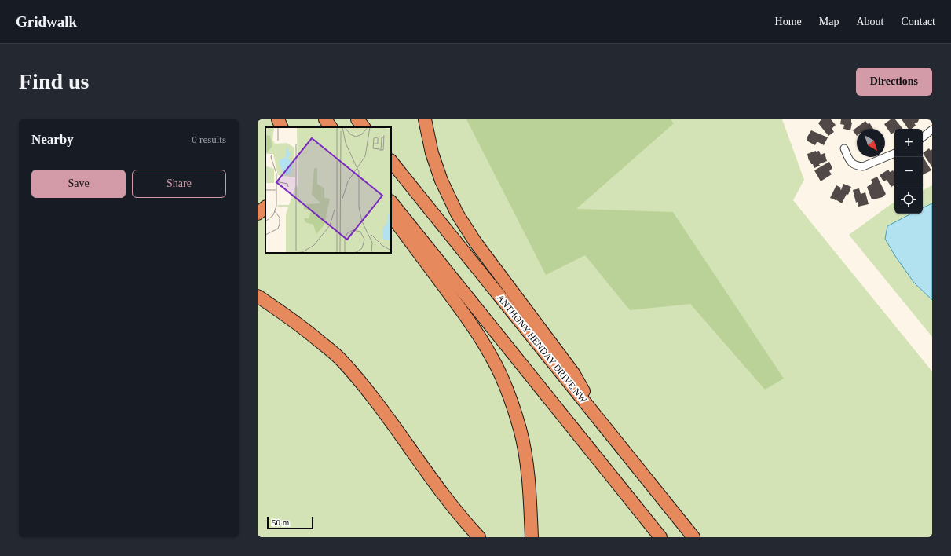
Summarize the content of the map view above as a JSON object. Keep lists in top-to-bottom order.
{
  "streets": {
    "highway": ["ANTHONY HENDAY DRIVE NW"]
  },
  "scale_bar": "50 m",
  "north": "bottom right",
  "page": {
    "header": "Gridwalk",
    "nav": [
      "Home",
      "Map",
      "About",
      "Contact"
    ],
    "buttons": [
      "Directions",
      ["Save", "Share"]
    ],
    "title": "Find us",
    "heading": ["Nearby", "0 results"],
    "map_buttons": ["+", "−"],
    "scale": "50 m"
  }
}
